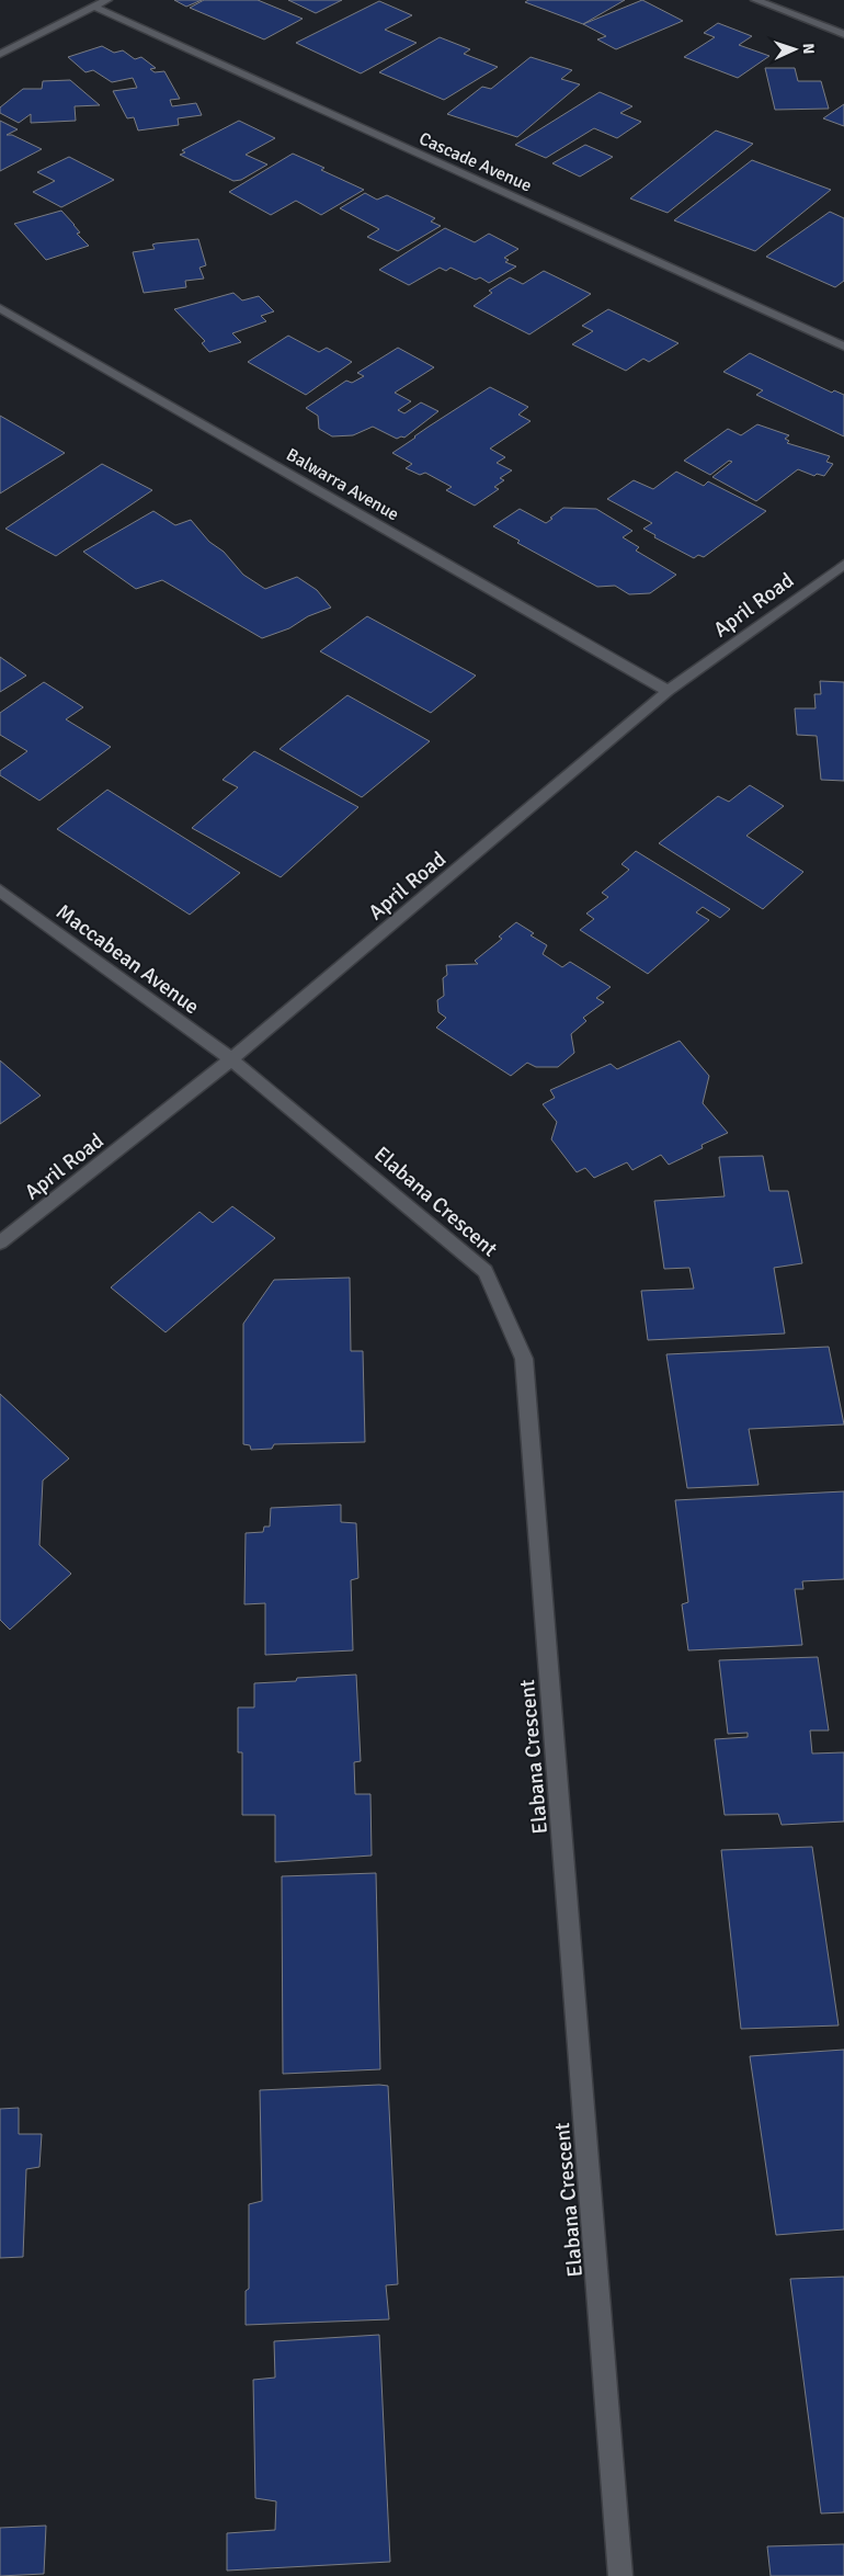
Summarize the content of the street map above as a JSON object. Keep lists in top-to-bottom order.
{
  "streets": {
    "street": [
      "Cascade Avenue",
      "Balwarra Avenue",
      "April Road",
      "Maccabean Avenue",
      "Elabana Crescent"
    ]
  },
  "crossings": [
    ["Balwarra Avenue", "April Road"],
    ["April Road", "Maccabean Avenue"],
    ["April Road", "Elabana Crescent"],
    ["Maccabean Avenue", "Elabana Crescent"]
  ],
  "north": "right"
}
